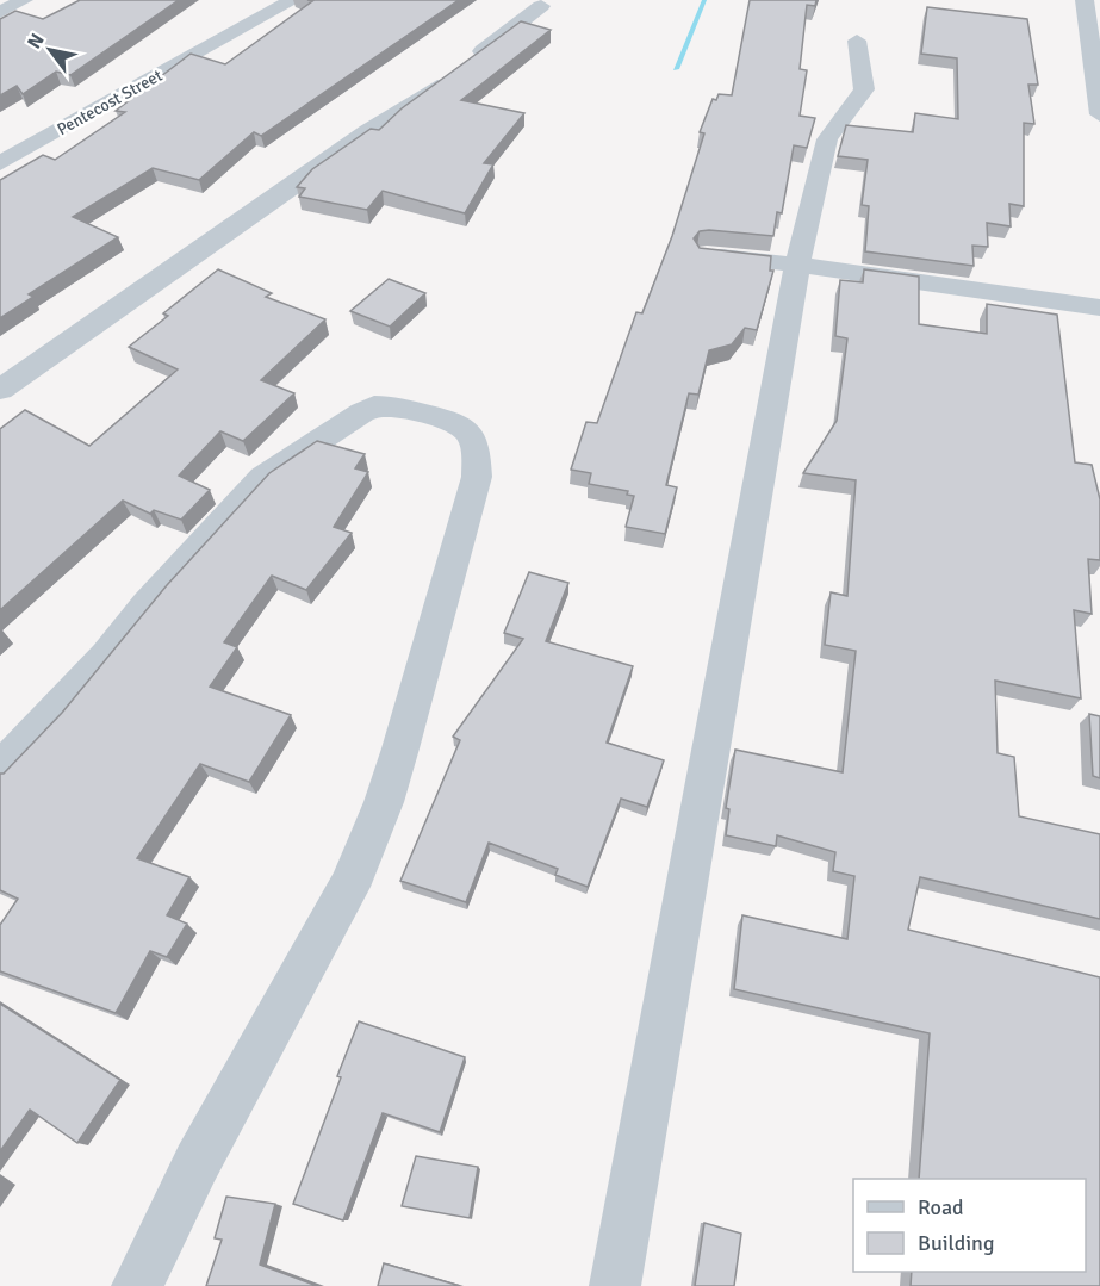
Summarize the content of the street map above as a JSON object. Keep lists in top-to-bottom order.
{
  "streets": {
    "street": ["Pentecost Street"]
  },
  "legend": ["Road", "Building"],
  "north": "top left"
}
